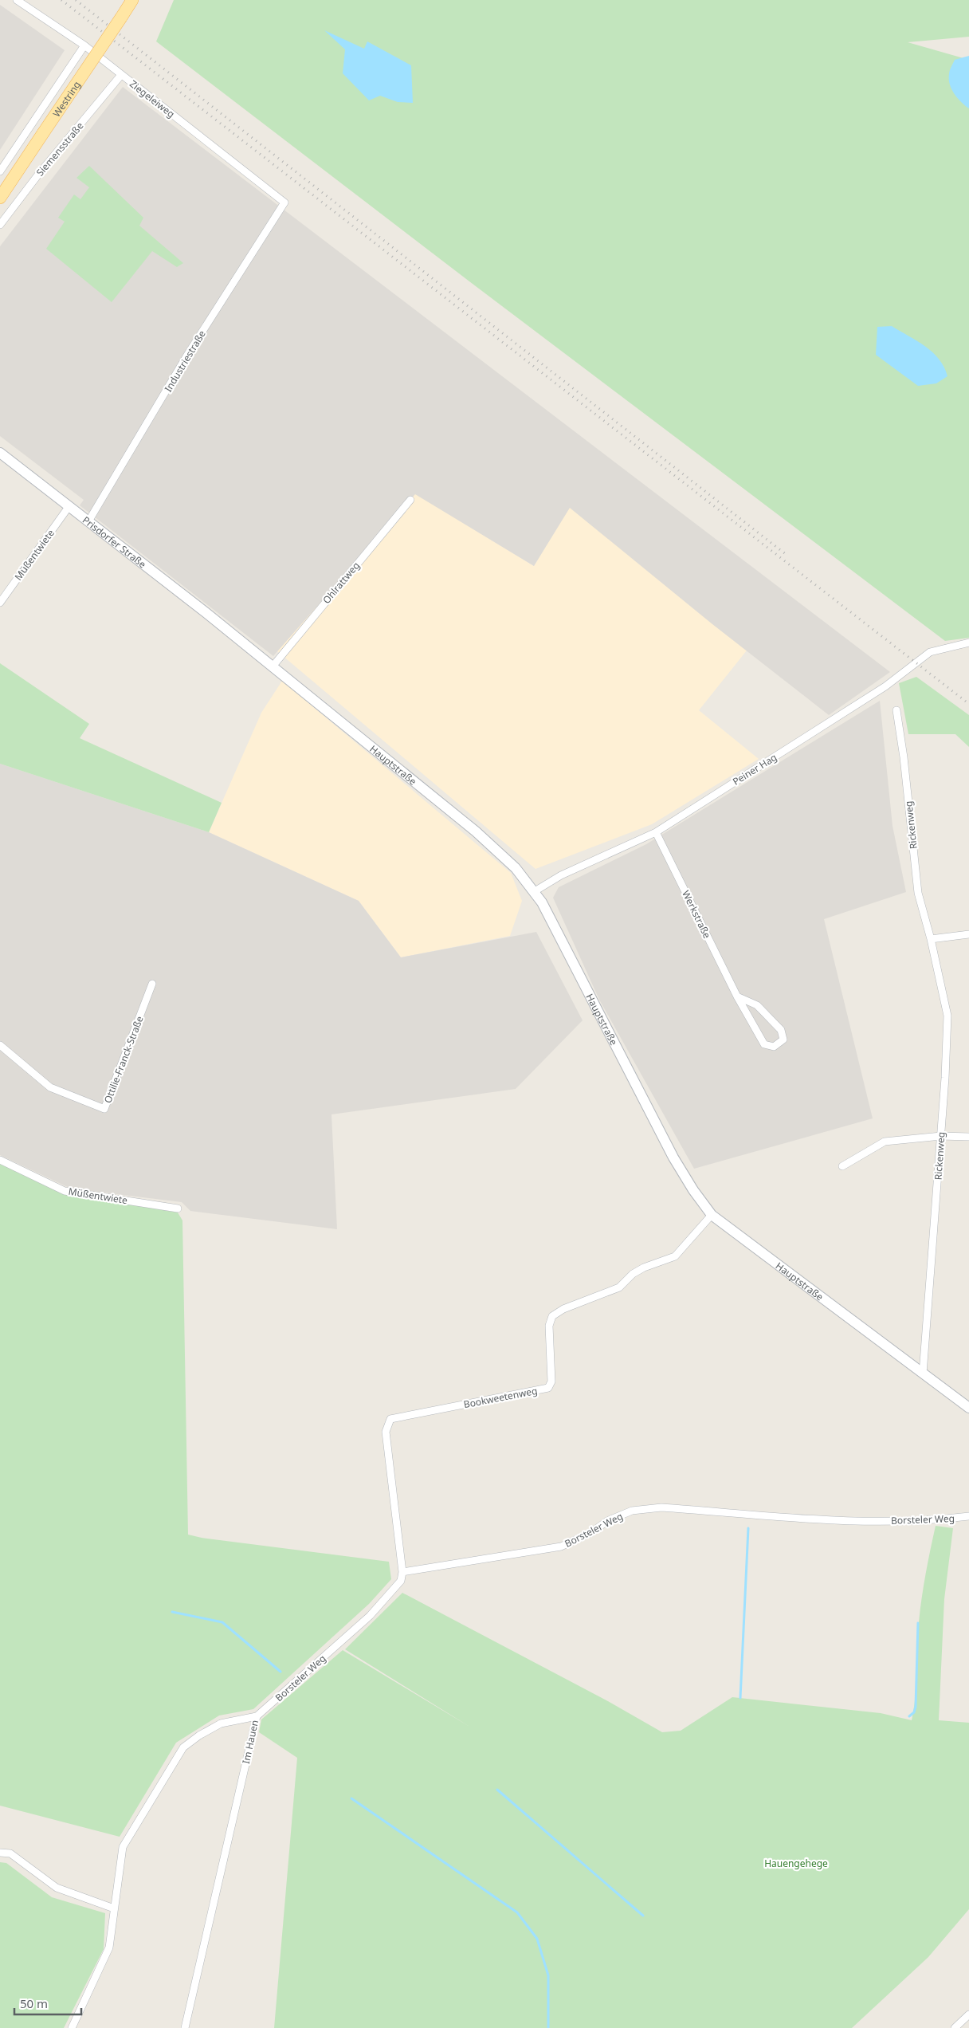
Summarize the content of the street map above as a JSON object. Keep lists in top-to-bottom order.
{
  "streets": {
    "main road": ["Westring", "Prisdorfer Straße", "Hauptstraße"],
    "street": [
      "Ziegeleiweg",
      "Siemensstraße",
      "Industriestraße",
      "Müßentwiete",
      "Ohlrattweg",
      "Peiner Hag",
      "Rickenweg",
      "Werkstraße",
      "Ottilie-Franck-Straße",
      "Bookweetenweg",
      "Borsteler Weg",
      "Im Hauen"
    ]
  },
  "crossings": [
    ["Ziegeleiweg", "Siemensstraße"],
    ["Ziegeleiweg", "Industriestraße"],
    ["Industriestraße", "Prisdorfer Straße"],
    ["Prisdorfer Straße", "Müßentwiete"],
    ["Prisdorfer Straße", "Hauptstraße"],
    ["Ohlrattweg", "Hauptstraße"],
    ["Hauptstraße", "Peiner Hag"],
    ["Hauptstraße", "Rickenweg"],
    ["Hauptstraße", "Bookweetenweg"],
    ["Peiner Hag", "Werkstraße"],
    ["Bookweetenweg", "Borsteler Weg"],
    ["Borsteler Weg", "Im Hauen"]
  ],
  "parks": ["Hauengehege"],
  "scale_bar": "50 m"
}
